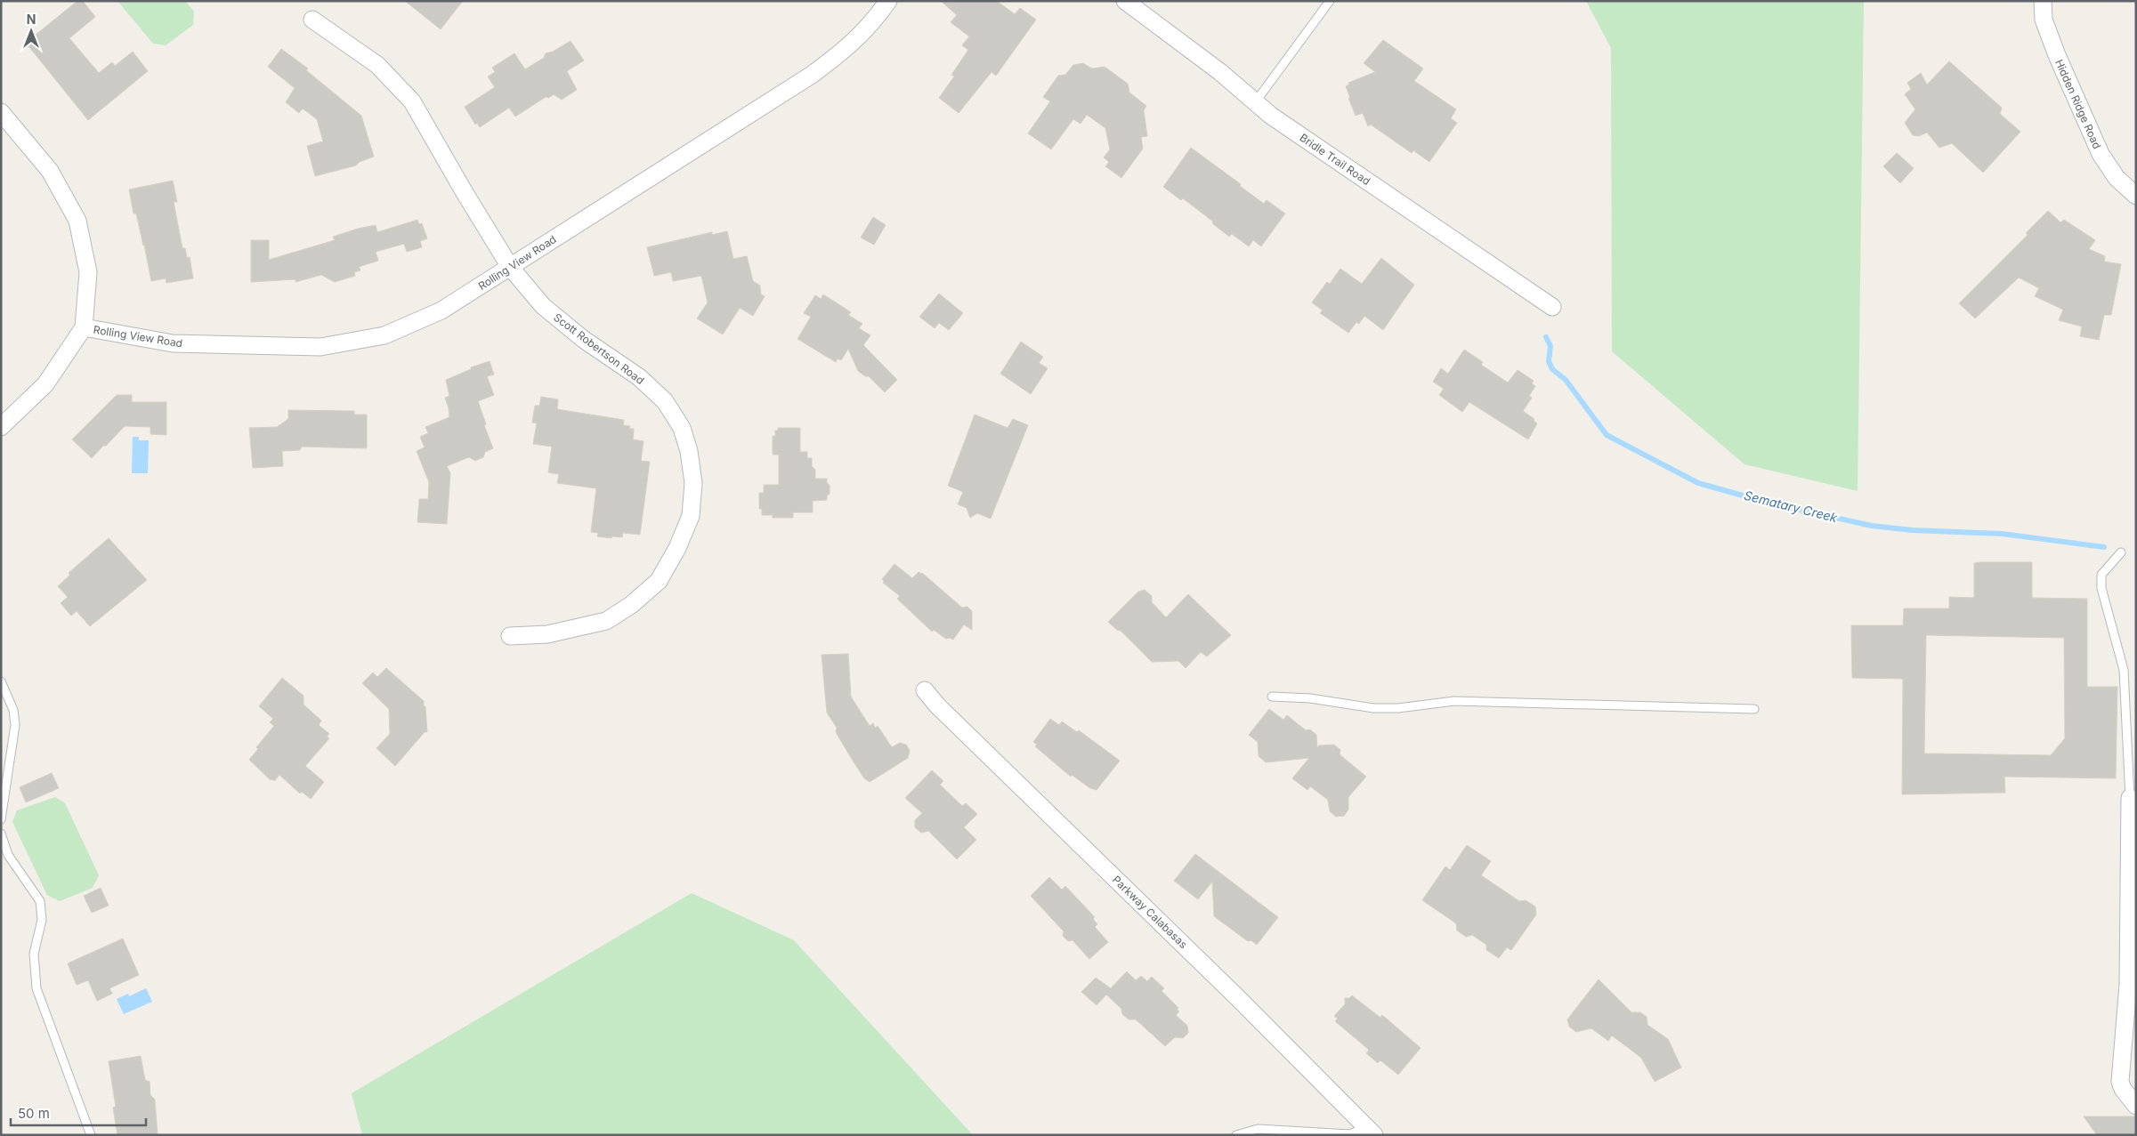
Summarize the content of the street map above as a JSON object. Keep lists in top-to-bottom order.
{
  "streets": {
    "street": [
      "Hidden Ridge Road",
      "Bridle Trail Road",
      "Rolling View Road",
      "Scott Robertson Road",
      "Parkway Calabasas"
    ]
  },
  "crossings": [
    ["Rolling View Road", "Scott Robertson Road"]
  ],
  "water": ["Sematary Creek"],
  "scale_bar": "50 m",
  "north": "top"
}
